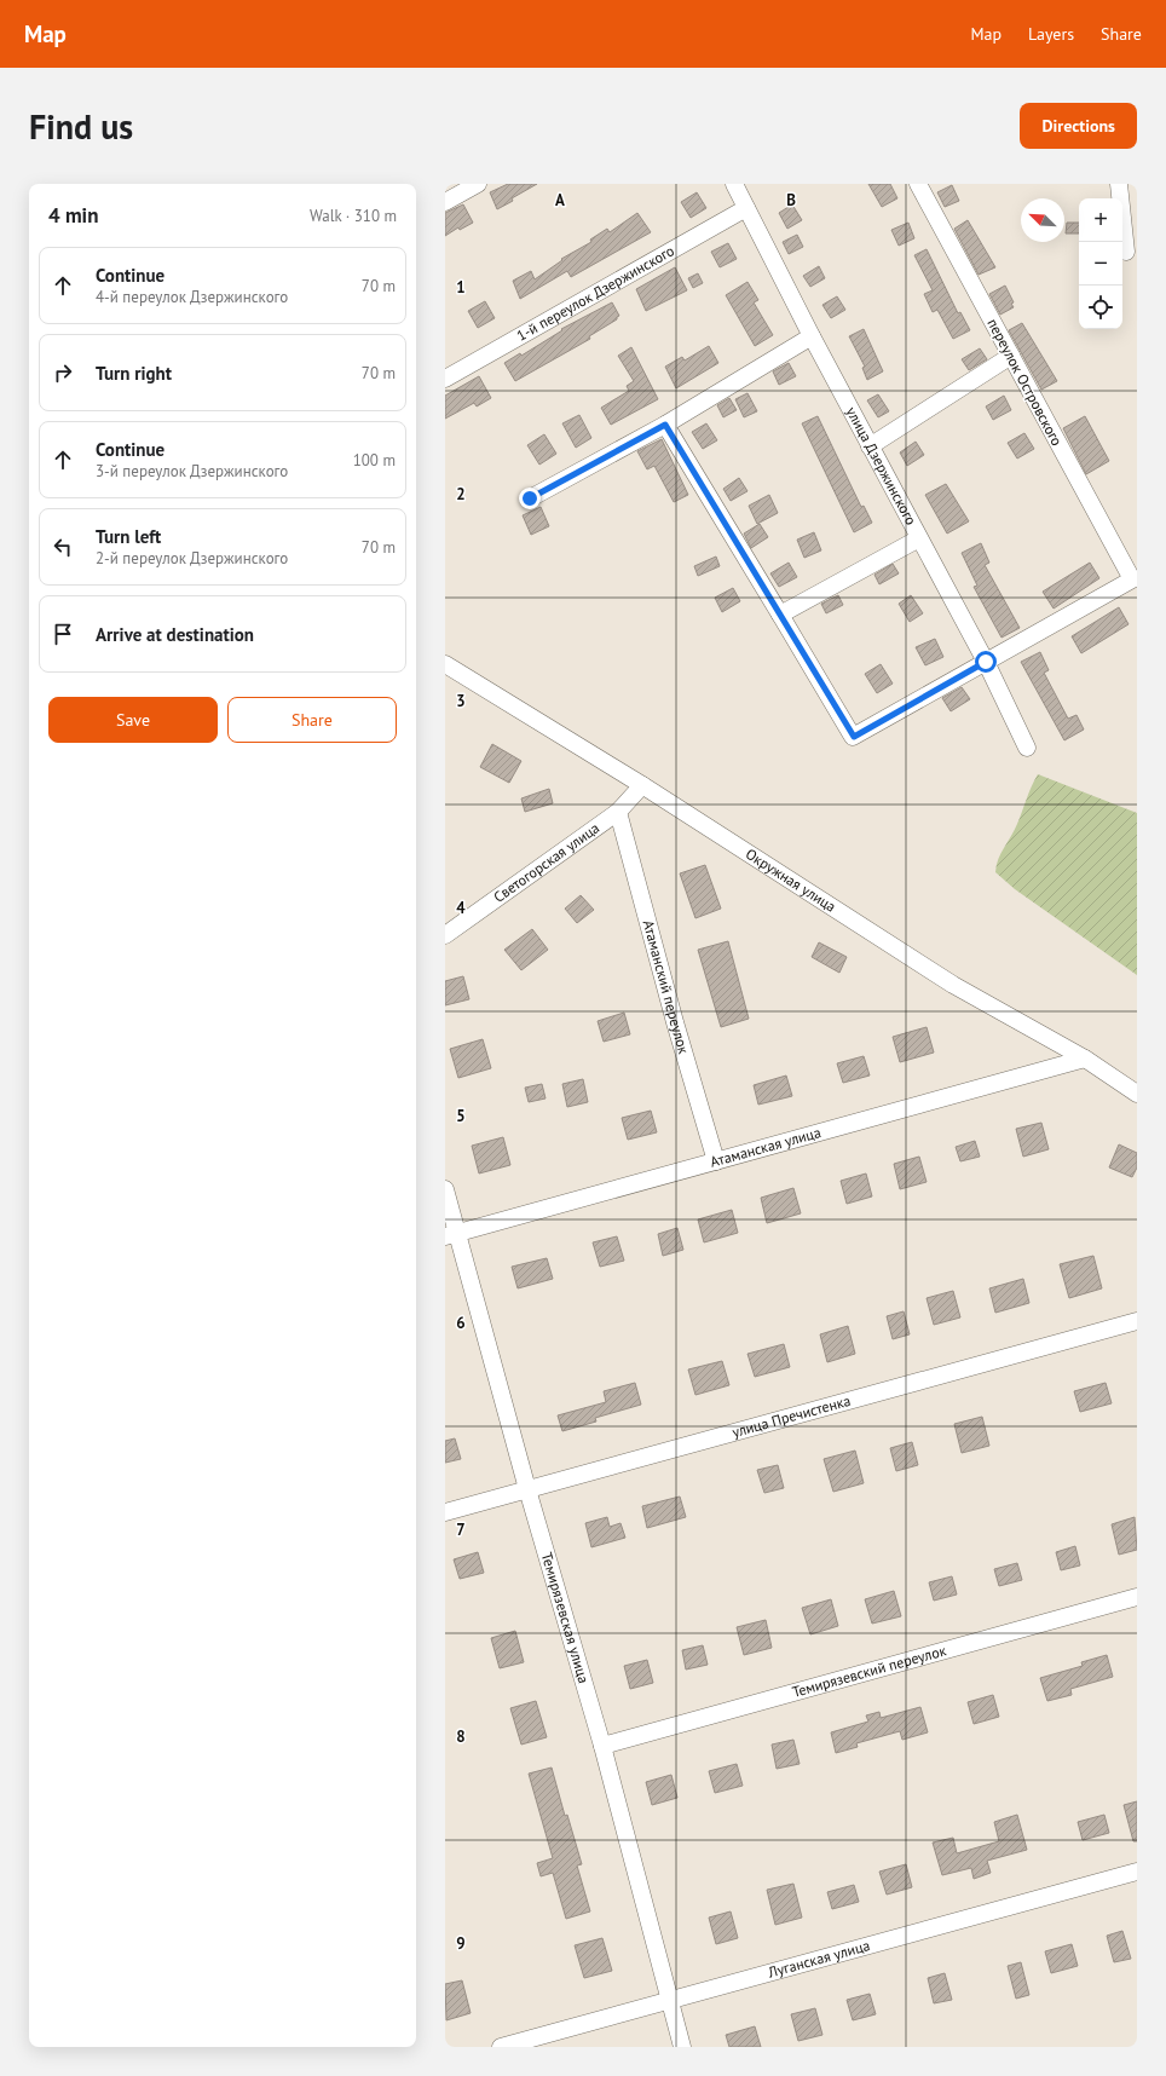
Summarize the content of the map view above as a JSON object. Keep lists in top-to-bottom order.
{
  "streets": {
    "street": [
      "1-й переулок Дзержинского",
      "переулок Островского",
      "улица Дзержинского",
      "Светогорская улица",
      "Окружная улица",
      "Атаманский переулок",
      "Атаманская улица",
      "улица Пречистенка",
      "Темирязевская улица",
      "Темирязевский переулок",
      "Луганская улица"
    ]
  },
  "crossings": [
    ["1-й переулок Дзержинского", "улица Дзержинского"],
    ["переулок Островского", "улица Дзержинского"],
    ["Светогорская улица", "Окружная улица"],
    ["Светогорская улица", "Атаманский переулок"],
    ["Окружная улица", "Атаманская улица"],
    ["Атаманский переулок", "Атаманская улица"],
    ["Атаманская улица", "Темирязевская улица"],
    ["улица Пречистенка", "Темирязевская улица"],
    ["Темирязевская улица", "Темирязевский переулок"],
    ["Темирязевская улица", "Луганская улица"]
  ],
  "north": "top left",
  "page": {
    "header": "Map",
    "nav": ["Map", "Layers", "Share"],
    "buttons": [
      "Directions",
      ["Save", "Share"]
    ],
    "title": "Find us",
    "heading": ["4 min", "Walk · 310 m"],
    "map_buttons": ["+", "−"],
    "list": [
      ["Continue", "4-й переулок Дзержинского", "70 m"],
      ["Turn right", "70 m"],
      ["Continue", "3-й переулок Дзержинского", "100 m"],
      ["Turn left", "2-й переулок Дзержинского", "70 m"],
      "Arrive at destination"
    ]
  },
  "grid": {
    "columns": ["A", "B"],
    "rows": [
      "1",
      "2",
      "3",
      "4",
      "5",
      "6",
      "7",
      "8",
      "9"
    ]
  }
}
